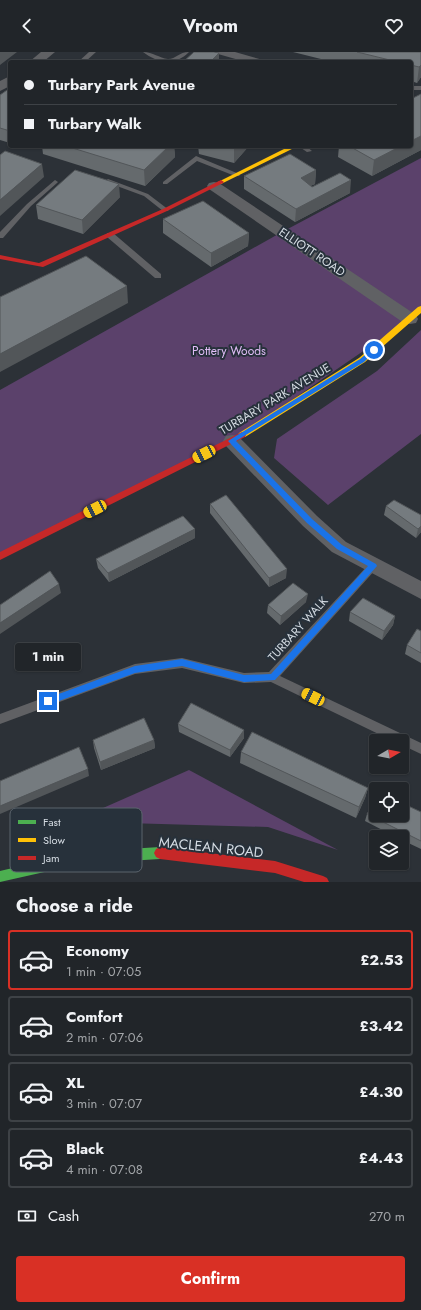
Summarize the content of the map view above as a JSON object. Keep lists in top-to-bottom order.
{
  "streets": {
    "street": ["ELLIOTT ROAD", "TURBARY PARK AVENUE", "MACLEAN ROAD"],
    "lane": ["TURBARY WALK"]
  },
  "crossings": [
    ["ELLIOTT ROAD", "TURBARY PARK AVENUE"]
  ],
  "parks": ["Pottery Woods"],
  "legend": ["Fast", "Slow", "Jam"],
  "north": "right",
  "page": {
    "header": "Vroom",
    "banner": ["Turbary Park Avenue", "Turbary Walk"],
    "bubble": "1 min",
    "heading": "Choose a ride",
    "list": [
      {
        "name": "Economy",
        "note": "1 min · 07:05",
        "value": "£2.53"
      },
      {
        "name": "Comfort",
        "note": "2 min · 07:06",
        "value": "£3.42"
      },
      {
        "name": "XL",
        "note": "3 min · 07:07",
        "value": "£4.30"
      },
      {
        "name": "Black",
        "note": "4 min · 07:08",
        "value": "£4.43"
      }
    ],
    "pay": ["Cash", "270 m"],
    "buttons": "Confirm"
  }
}
